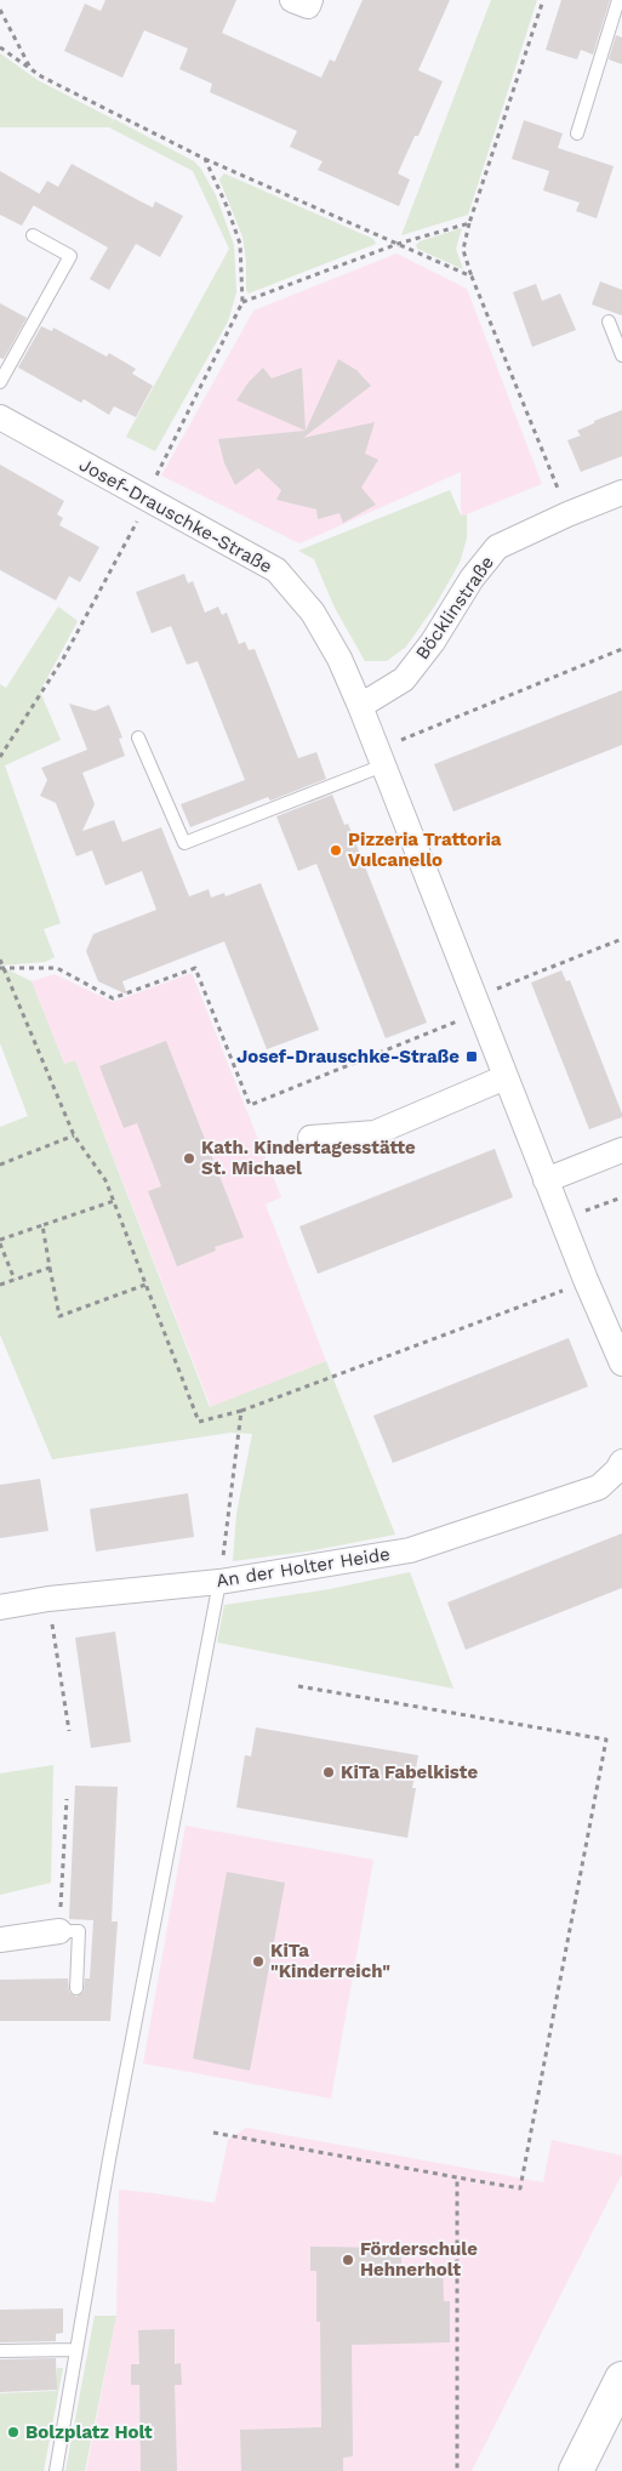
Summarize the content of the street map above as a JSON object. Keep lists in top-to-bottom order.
{
  "streets": {
    "street": ["Josef-Drauschke-Straße", "Böcklinstraße", "An der Holter Heide"]
  },
  "crossings": [
    ["Josef-Drauschke-Straße", "Böcklinstraße"]
  ],
  "places": {
    "other": [
      "Pizzeria Trattoria Vulcanello",
      "Kath. Kindertagesstätte St. Michael",
      "KiTa Fabelkiste",
      "KiTa \"Kinderreich\"",
      "Förderschule Hehnerholt",
      "Bolzplatz Holt"
    ],
    "transit": ["Josef-Drauschke-Straße"]
  }
}
